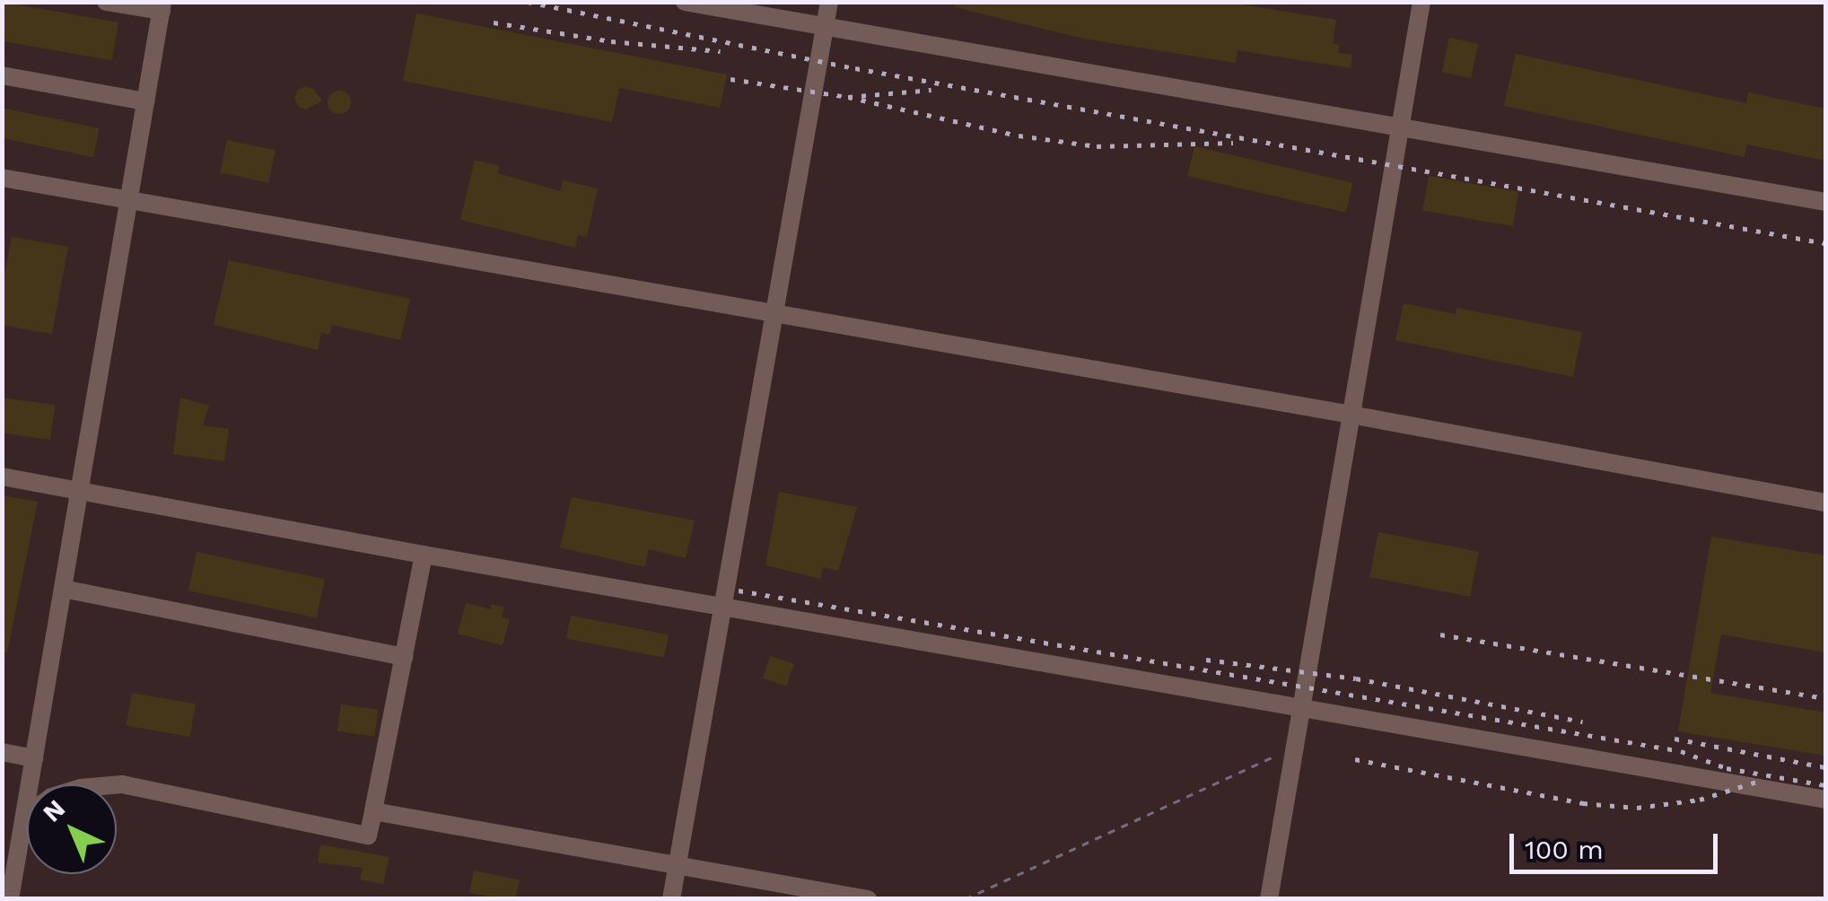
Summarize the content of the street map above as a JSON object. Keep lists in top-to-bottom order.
{
  "scale_bar": "100 m",
  "north": "top left"
}
